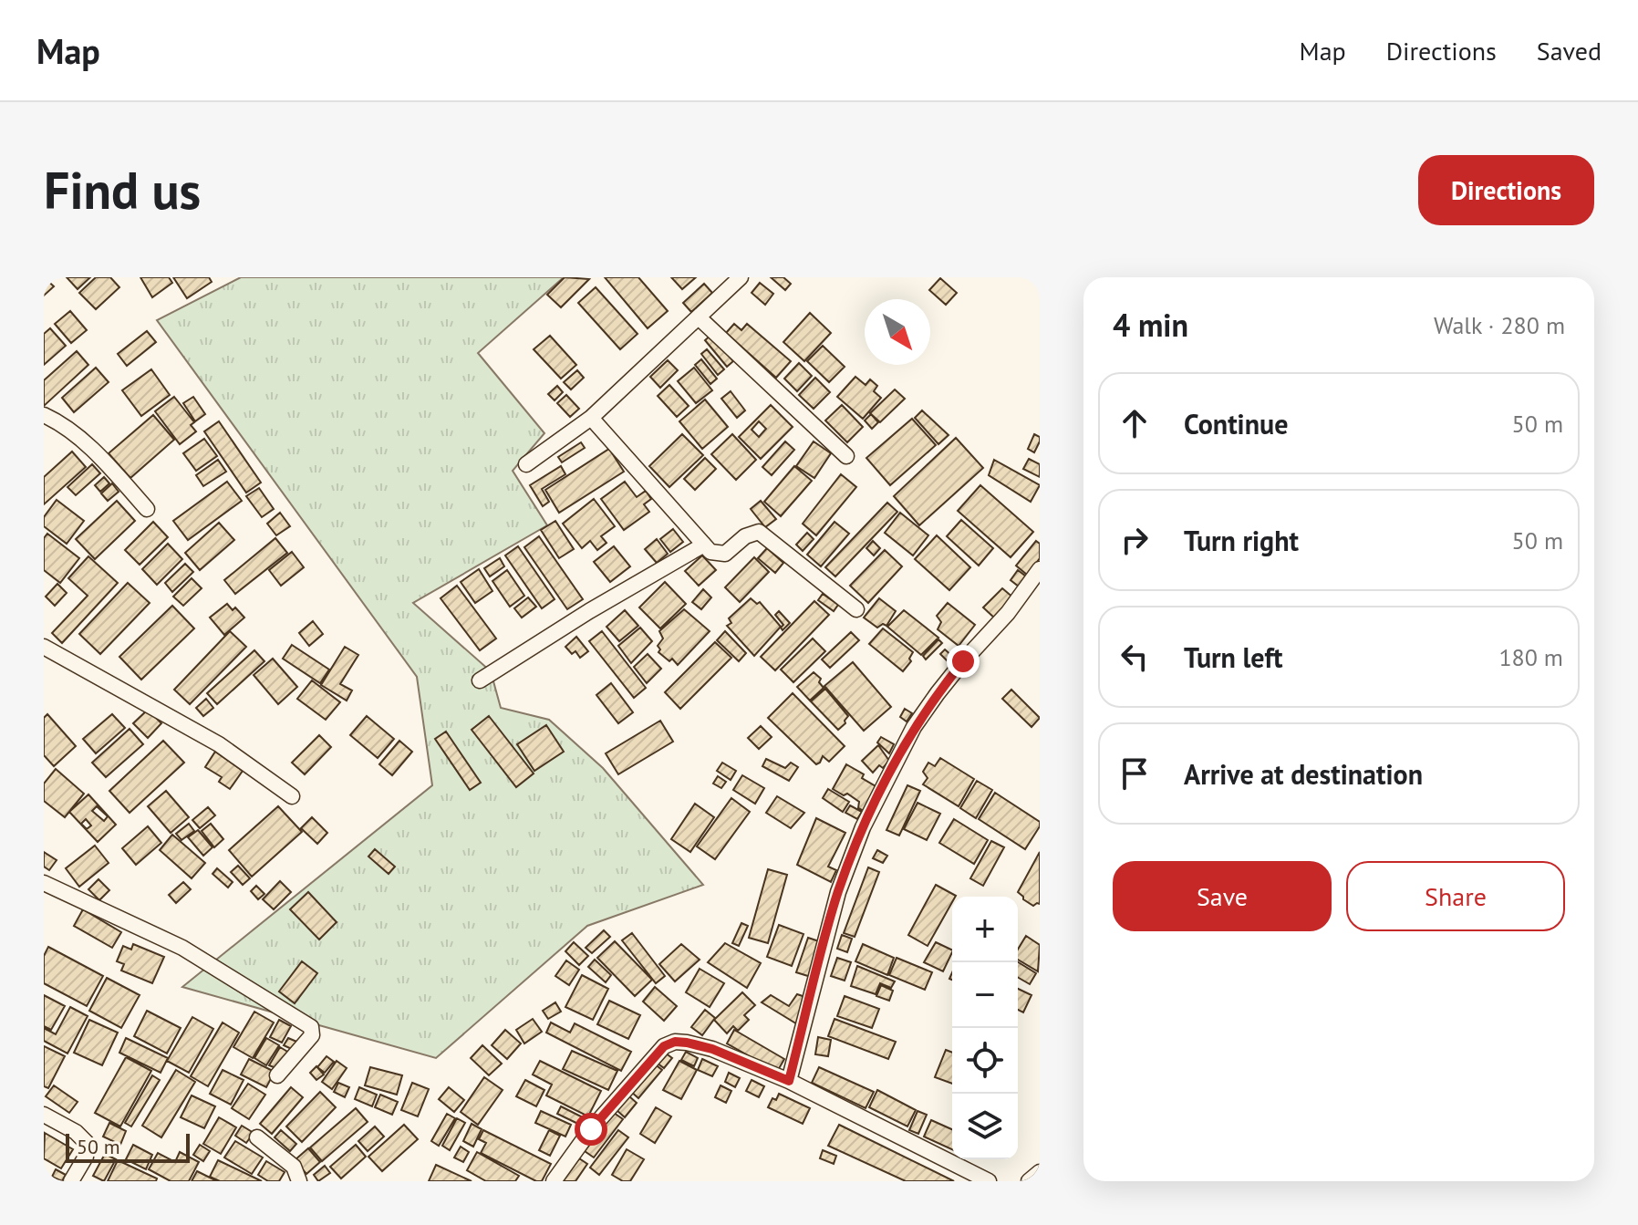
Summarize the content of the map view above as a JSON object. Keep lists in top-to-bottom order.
{
  "scale_bar": "50 m",
  "north": "bottom right",
  "page": {
    "header": "Map",
    "nav": ["Map", "Directions", "Saved"],
    "buttons": [
      "Directions",
      ["Save", "Share"]
    ],
    "title": "Find us",
    "heading": ["4 min", "Walk · 280 m"],
    "list": [
      ["Continue", "50 m"],
      ["Turn right", "50 m"],
      ["Turn left", "180 m"],
      "Arrive at destination"
    ],
    "map_buttons": ["+", "−"],
    "scale": "50 m"
  }
}
